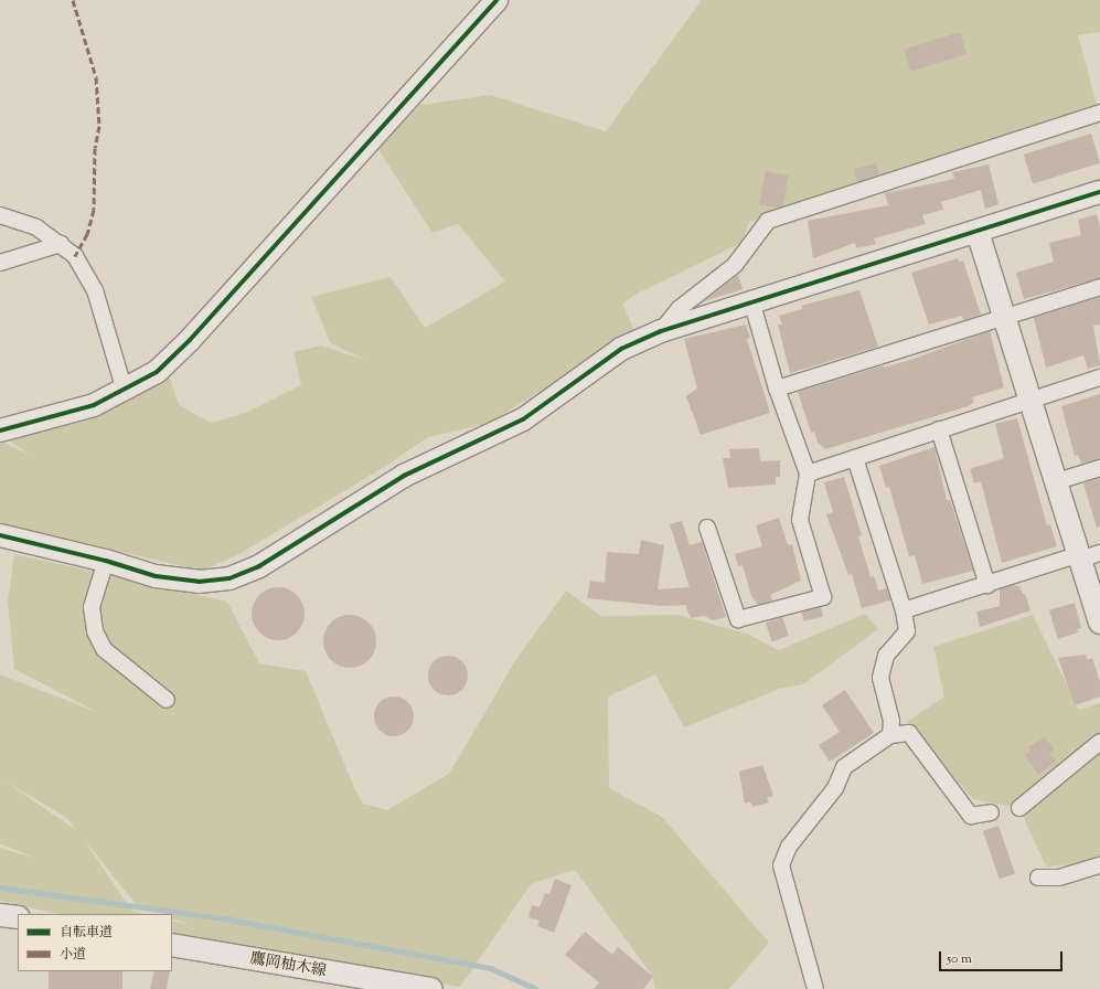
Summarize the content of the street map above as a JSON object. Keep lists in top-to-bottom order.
{
  "streets": {
    "street": ["鷹岡柚木線"]
  },
  "legend": ["自転車道", "小道"],
  "scale_bar": "50 m"
}
